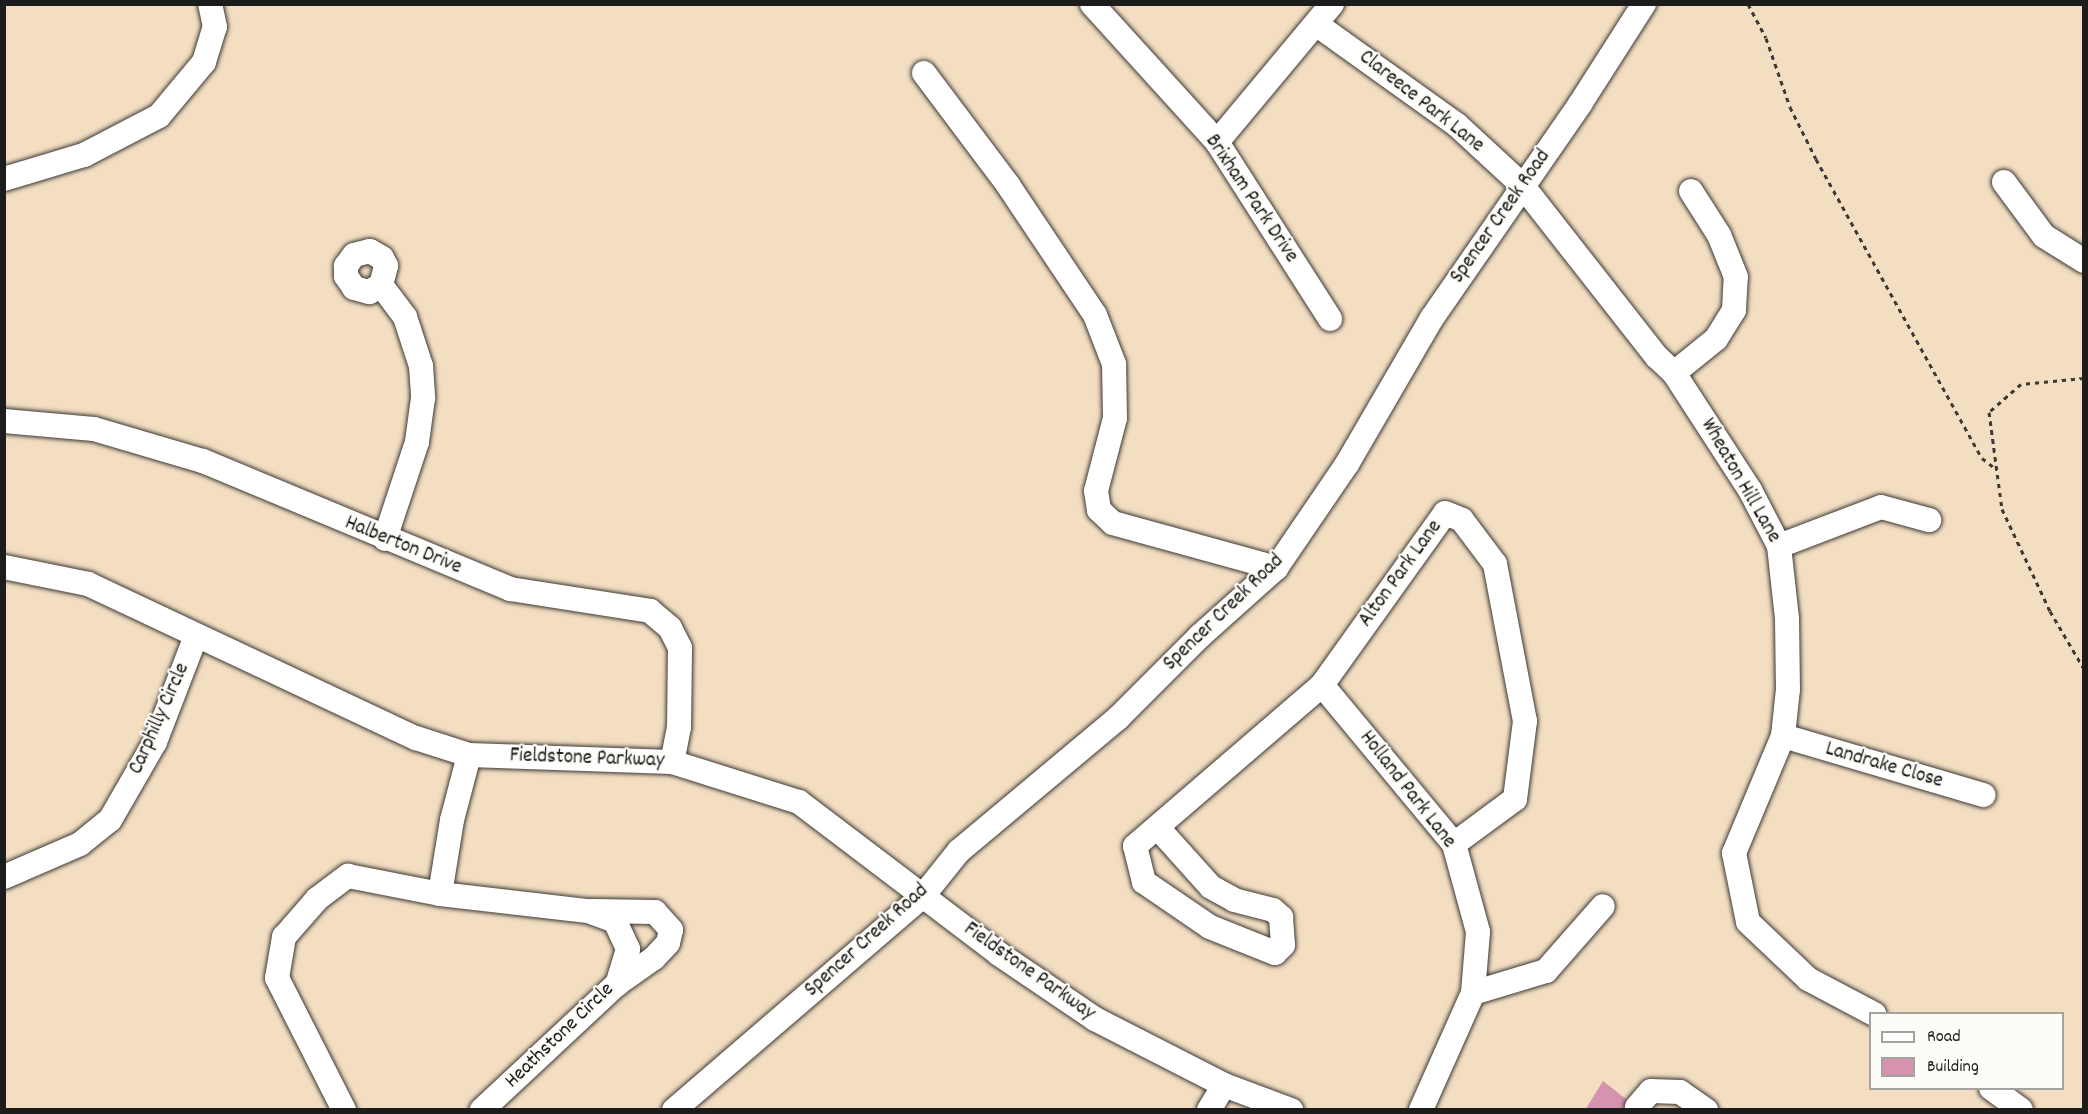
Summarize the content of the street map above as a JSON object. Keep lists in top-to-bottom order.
{
  "streets": {
    "street": [
      "Clareece Park Lane",
      "Brixham Park Drive",
      "Spencer Creek Road",
      "Wheaton Hill Lane",
      "Halberton Drive",
      "Alton Park Lane",
      "Carphilly Circle",
      "Fieldstone Parkway",
      "Landrake Close",
      "Holland Park Lane",
      "Heathstone Circle"
    ]
  },
  "crossings": [
    ["Clareece Park Lane", "Spencer Creek Road"],
    ["Clareece Park Lane", "Wheaton Hill Lane"],
    ["Spencer Creek Road", "Wheaton Hill Lane"],
    ["Spencer Creek Road", "Fieldstone Parkway"],
    ["Wheaton Hill Lane", "Landrake Close"],
    ["Halberton Drive", "Fieldstone Parkway"],
    ["Alton Park Lane", "Holland Park Lane"],
    ["Carphilly Circle", "Fieldstone Parkway"]
  ],
  "legend": ["Road", "Building"]
}
